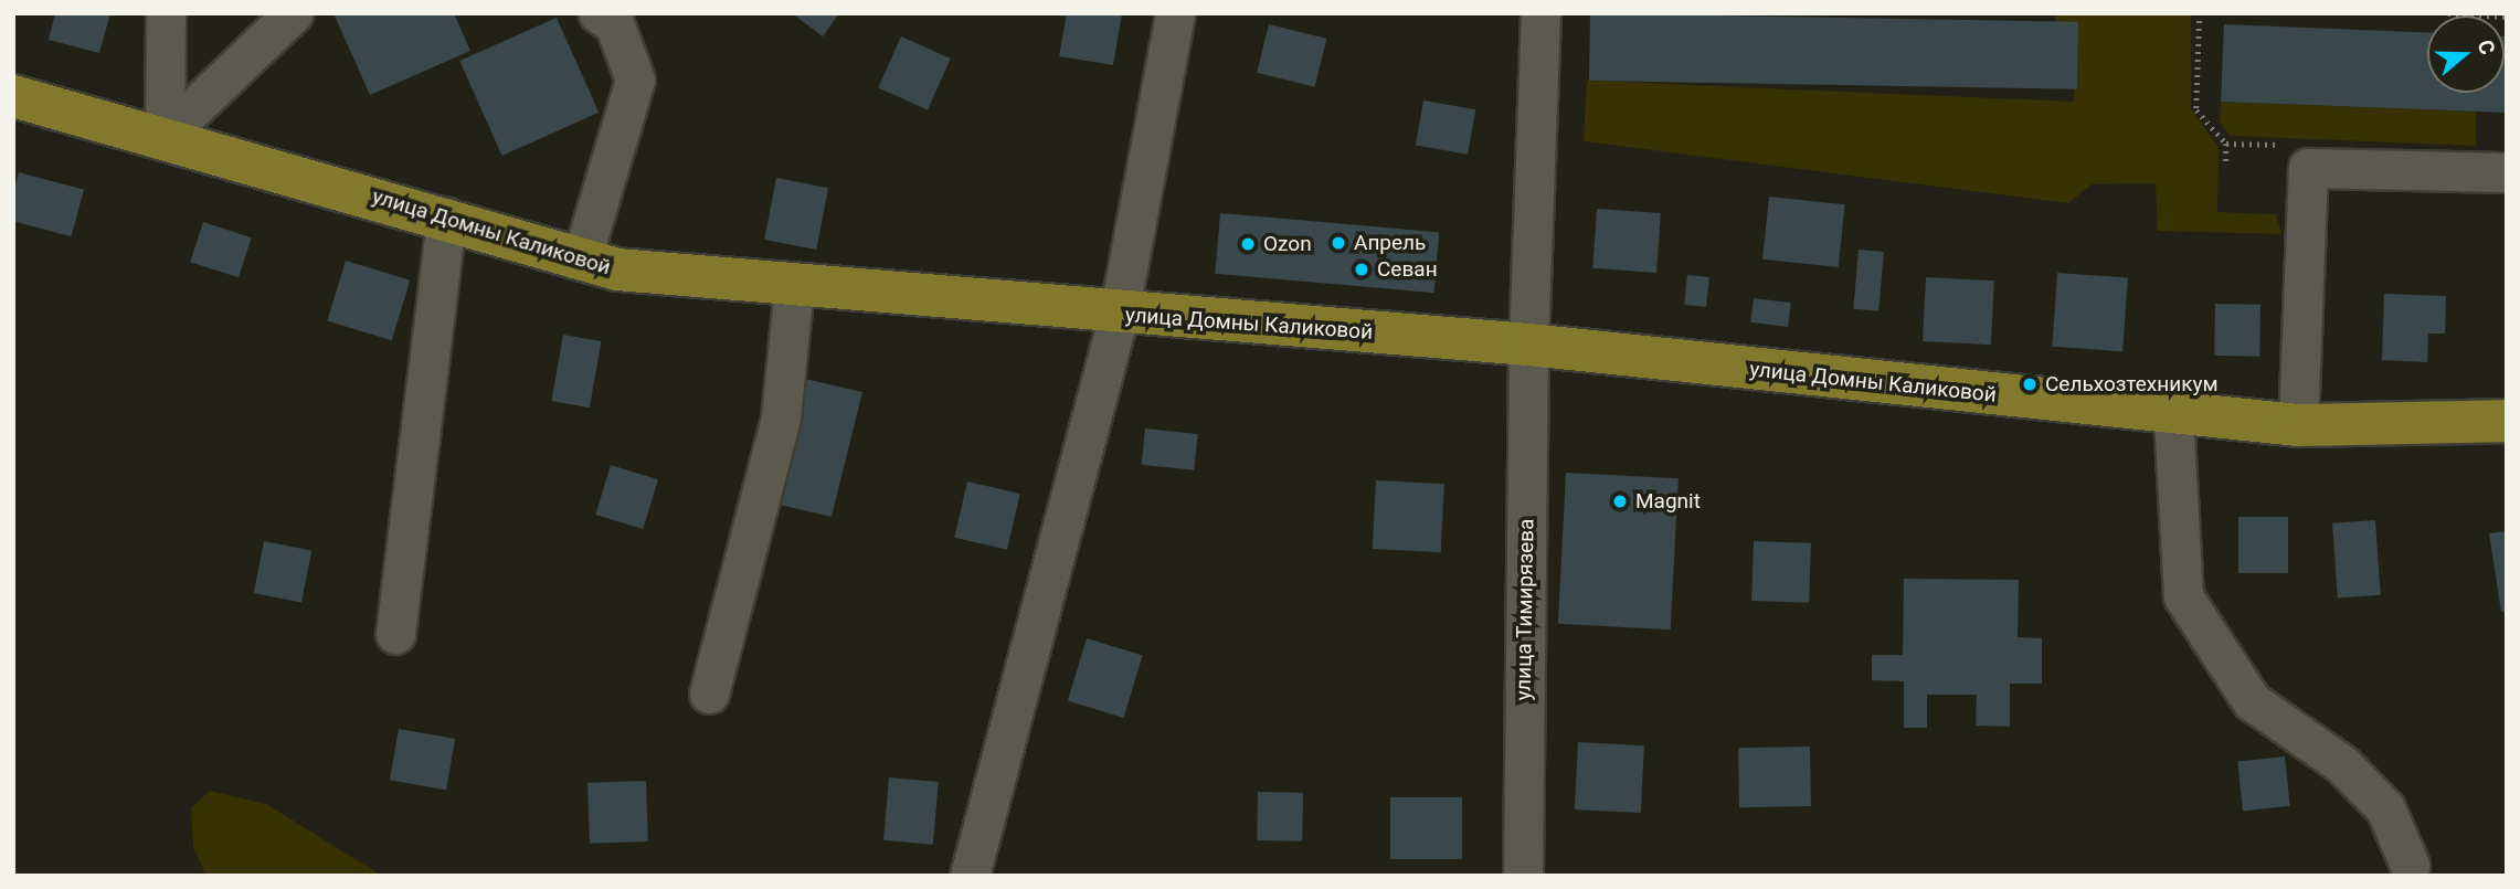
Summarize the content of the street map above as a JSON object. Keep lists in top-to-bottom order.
{
  "streets": {
    "main road": ["улица Домны Каликовой"],
    "street": ["улица Тимирязева"]
  },
  "crossings": [
    ["улица Домны Каликовой", "улица Тимирязева"]
  ],
  "places": [
    "Апрель",
    "Ozon",
    "Севан",
    "Сельхозтехникум",
    "Magnit"
  ],
  "north": "right"
}
